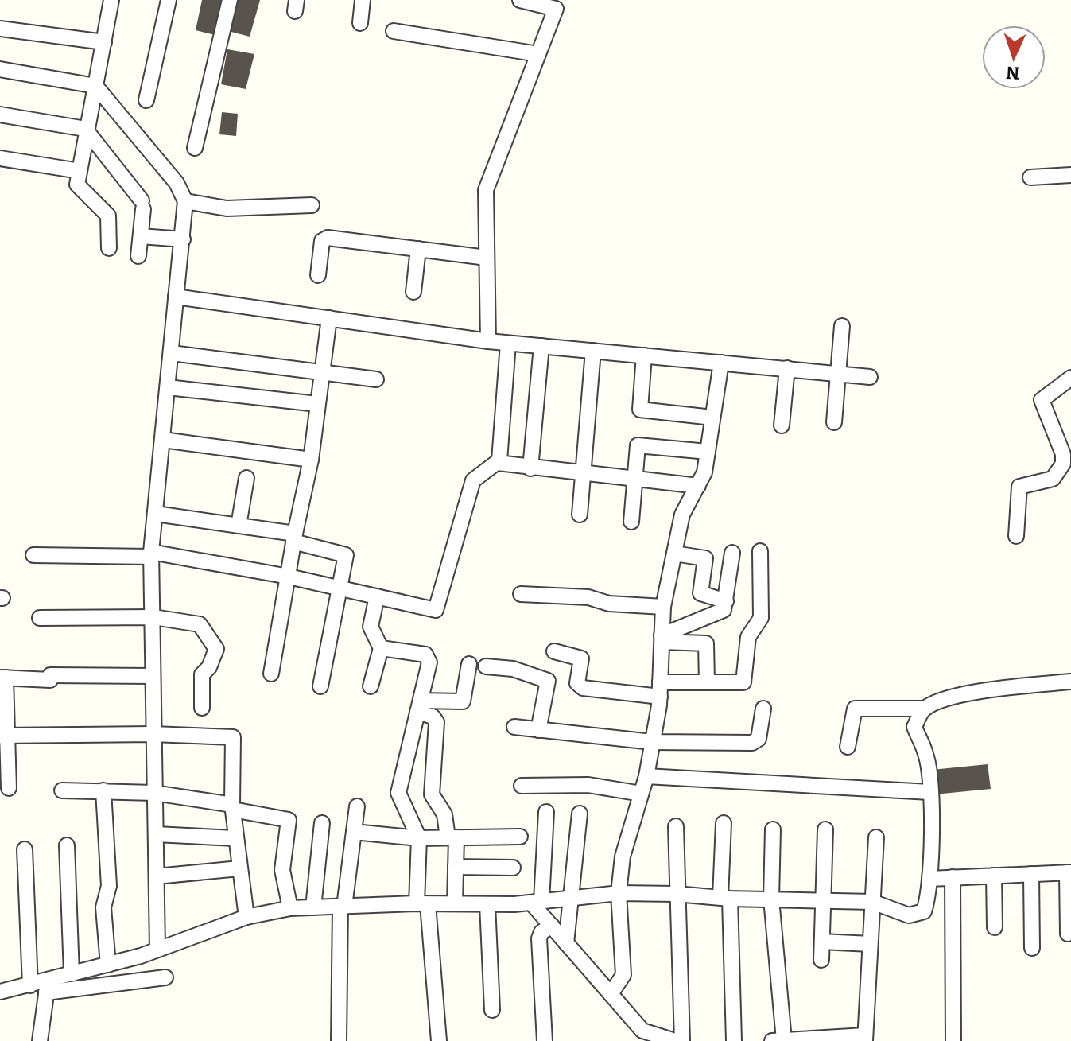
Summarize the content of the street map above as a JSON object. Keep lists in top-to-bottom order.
{
  "north": "bottom"
}
